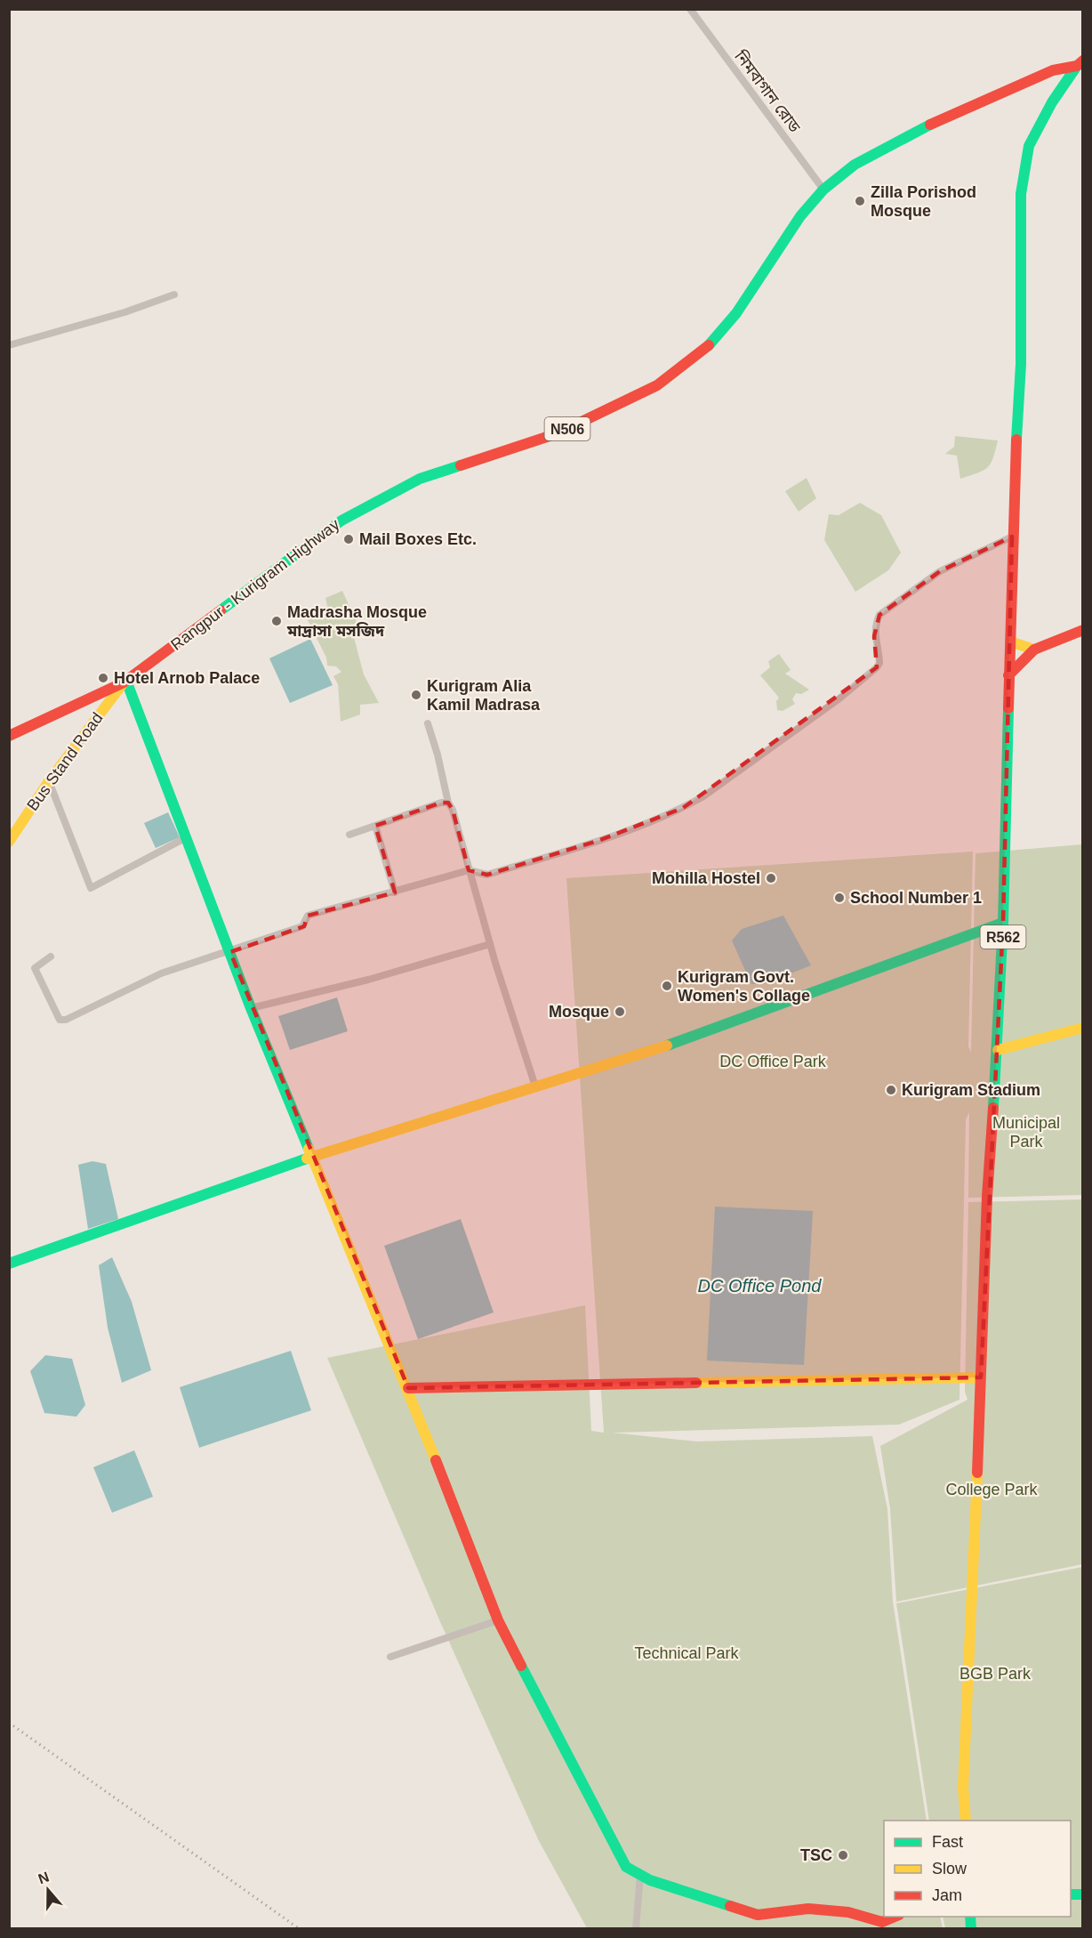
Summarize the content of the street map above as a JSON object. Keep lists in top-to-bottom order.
{
  "streets": {
    "main road": [
      "N506",
      "Rangpur - Kurigram Highway",
      "Bus Stand Road",
      "R562"
    ],
    "street": ["নিমবাগান রোড"]
  },
  "crossings": [
    ["নিমবাগান রোড", "Rangpur - Kurigram Highway"],
    ["Rangpur - Kurigram Highway", "Bus Stand Road"],
    ["Rangpur - Kurigram Highway", "R562"]
  ],
  "water": ["DC Office Pond"],
  "parks": [
    "DC Office Park",
    "Municipal Park",
    "College Park",
    "Technical Park",
    "BGB Park"
  ],
  "places": [
    "Zilla Porishod Mosque",
    "Mail Boxes Etc.",
    "Madrasha Mosque মাদ্রাসা মসজিদ",
    "Hotel Arnob Palace",
    "Kurigram Alia Kamil Madrasa",
    "Mohilla Hostel",
    "School Number 1",
    "Kurigram Govt. Women's Collage",
    "Mosque",
    "Kurigram Stadium",
    "TSC"
  ],
  "legend": ["Fast", "Slow", "Jam"],
  "north": "top"
}
